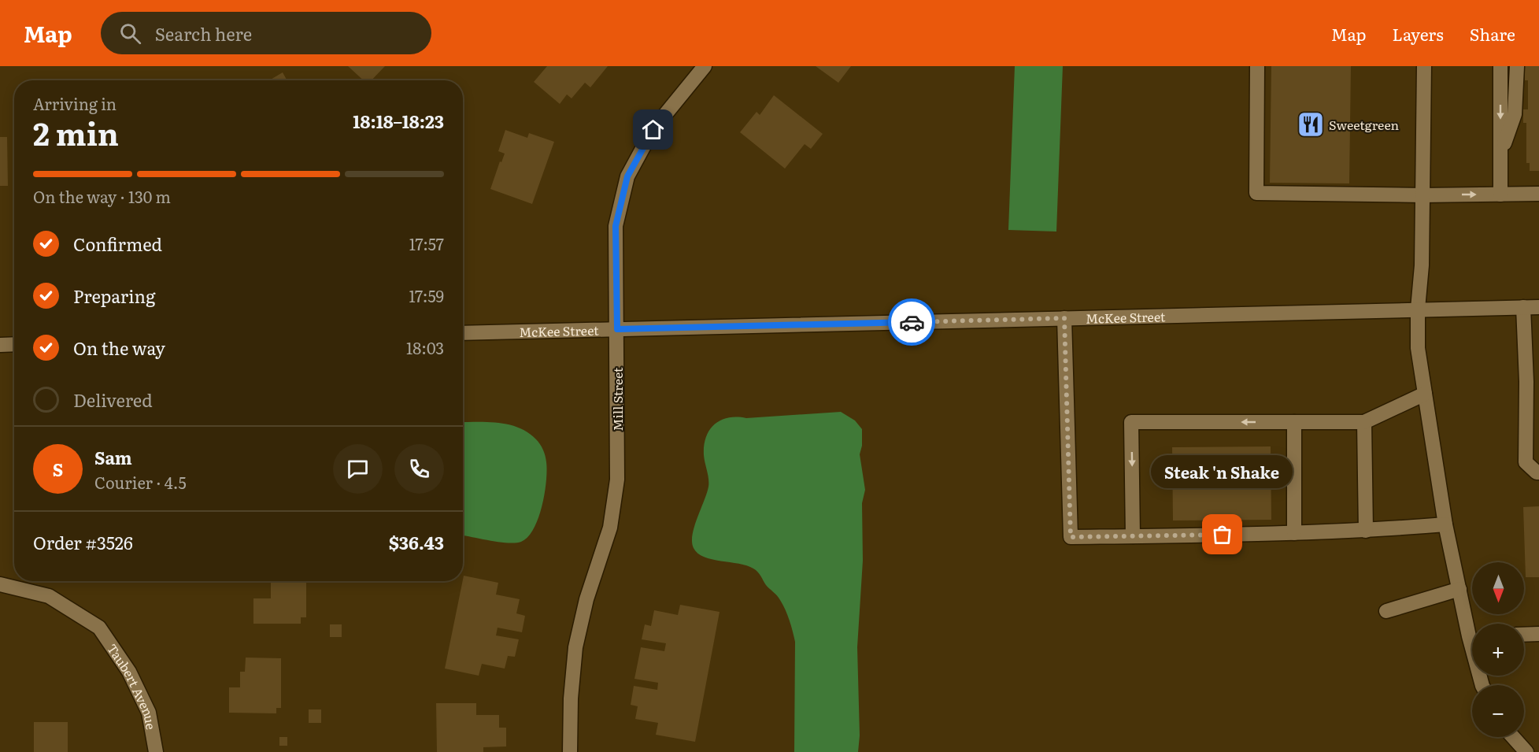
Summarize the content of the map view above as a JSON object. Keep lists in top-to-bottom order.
{
  "streets": {
    "street": ["McKee Street", "Mill Street", "Taubert Avenue"]
  },
  "crossings": [
    ["McKee Street", "Mill Street"]
  ],
  "places": {
    "restaurant": ["Sweetgreen"],
    "other": ["Steak 'n Shake"]
  },
  "north": "bottom",
  "page": {
    "header": "Map",
    "search": "Search here",
    "nav": ["Map", "Layers", "Share"],
    "heading": ["2 min", "Arriving in", "18:18–18:23"],
    "panel": [
      "Sam",
      "Courier · 4.5",
      "Order #3526",
      "$36.43"
    ],
    "bar": "On the way · 130 m",
    "list": [
      ["Confirmed", "17:57"],
      ["Preparing", "17:59"],
      ["On the way", "18:03"],
      "Delivered"
    ],
    "round": "S",
    "bubble": "Steak 'n Shake",
    "map_buttons": ["+", "−"]
  }
}
